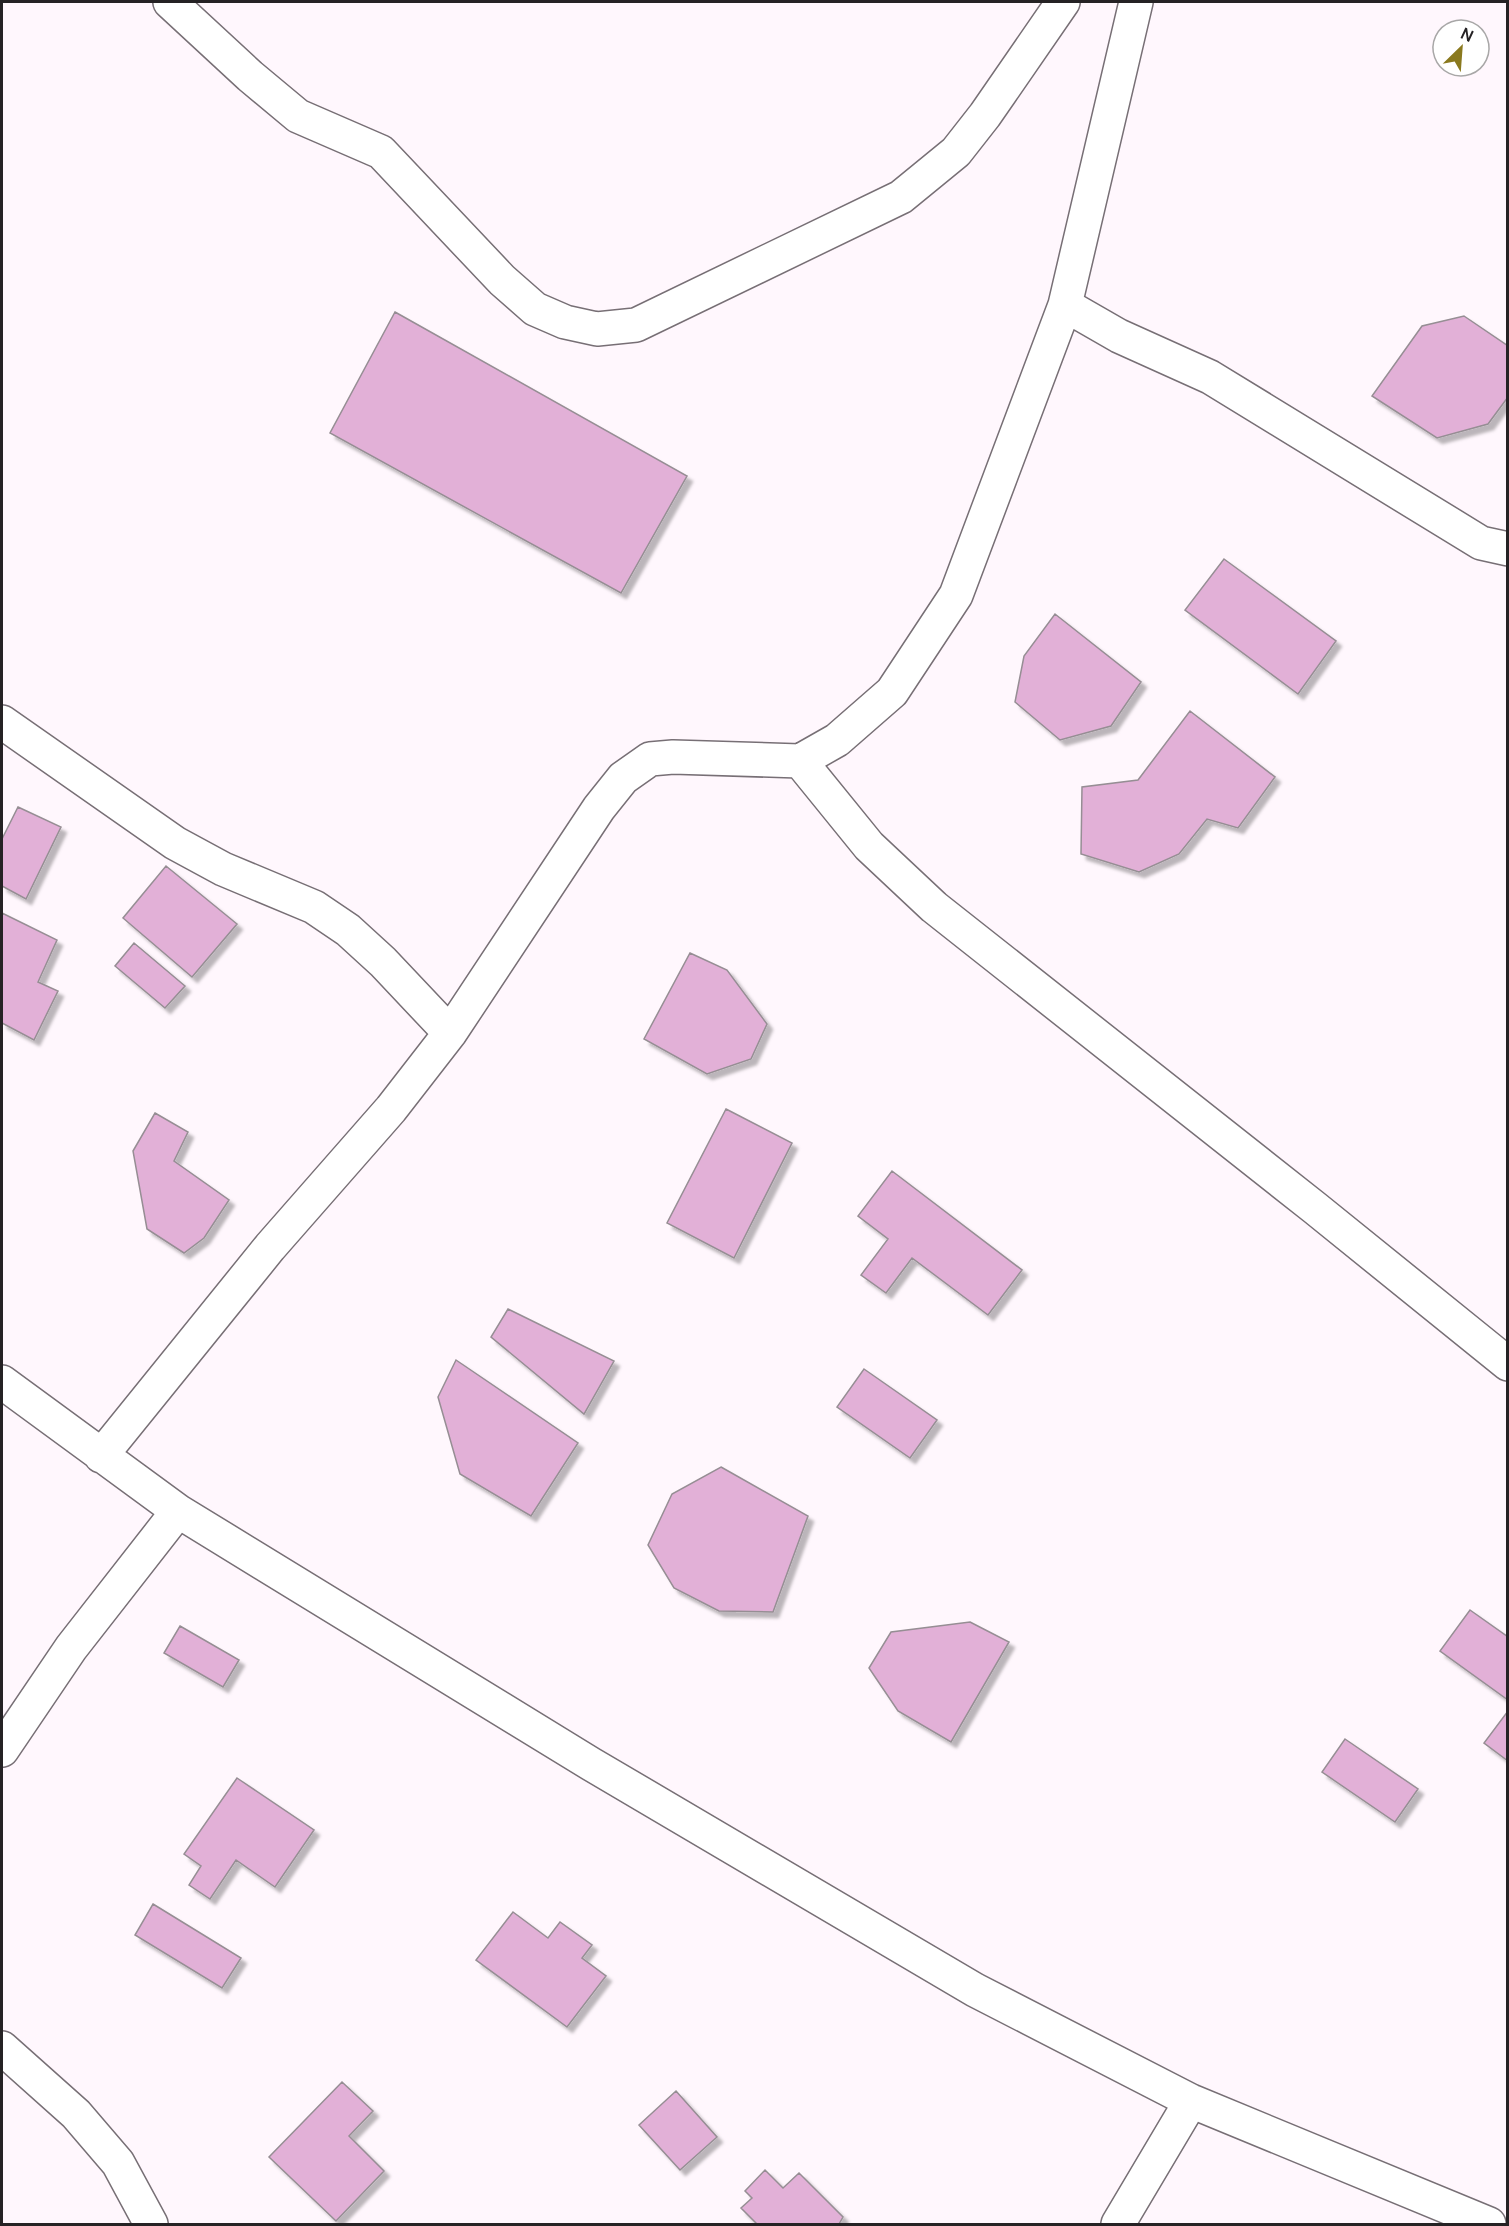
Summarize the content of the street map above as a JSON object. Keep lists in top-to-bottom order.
{
  "north": "top right"
}
